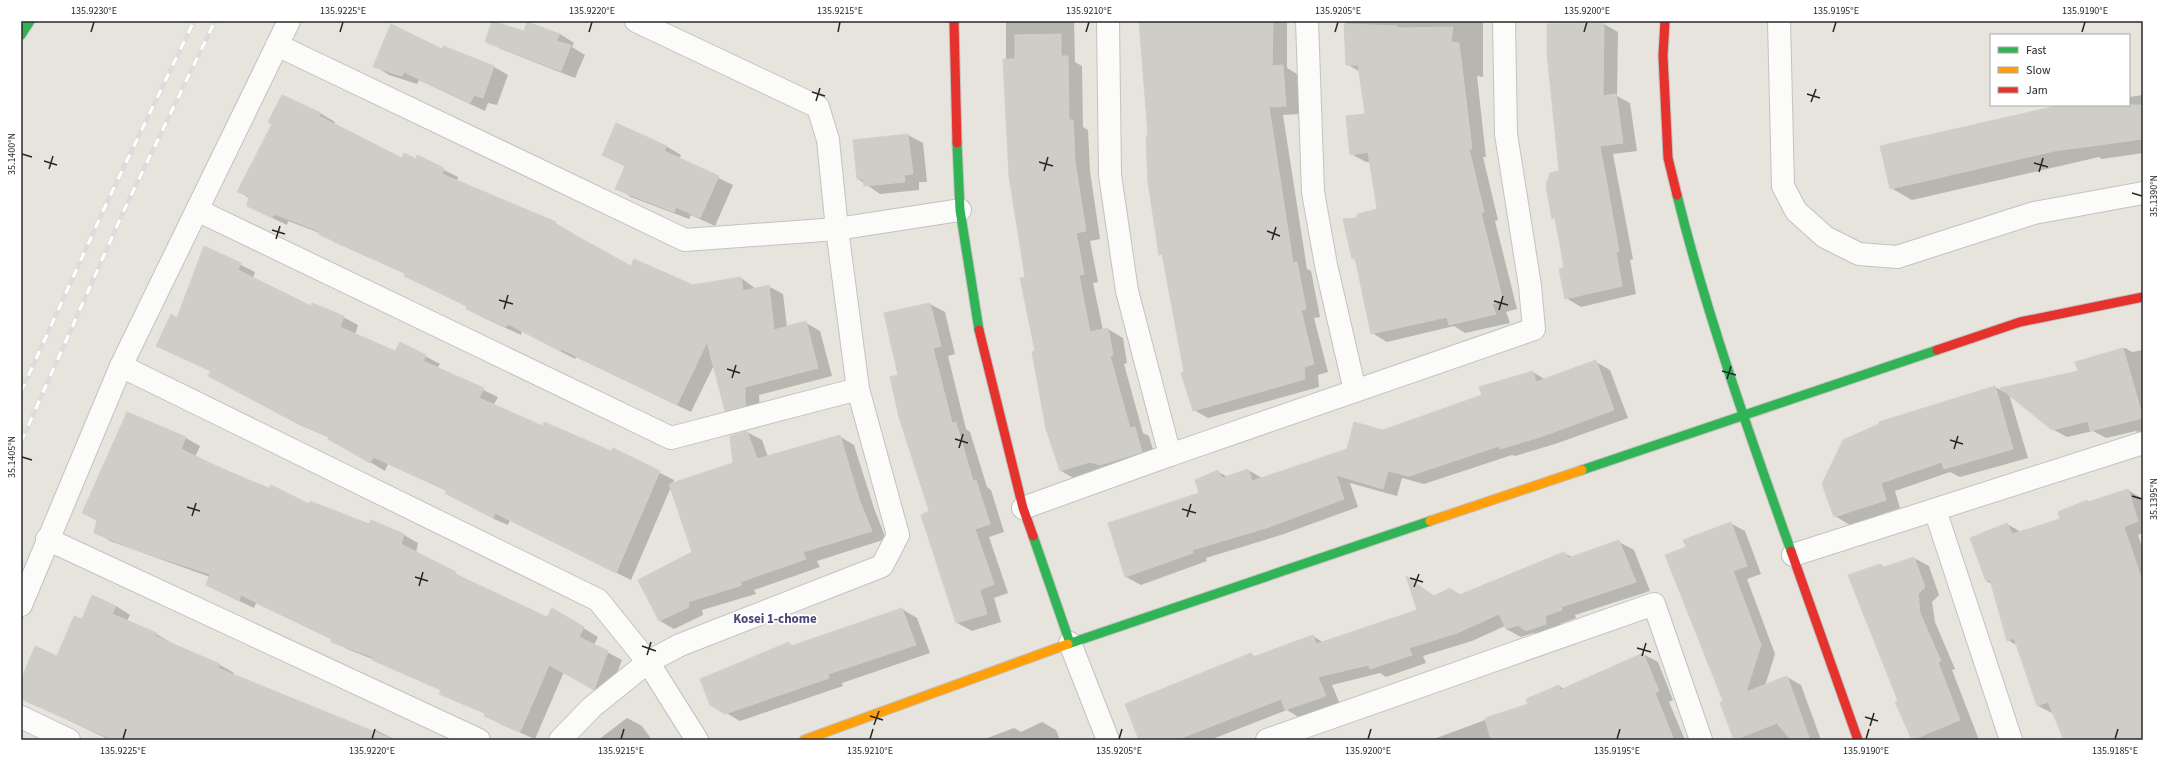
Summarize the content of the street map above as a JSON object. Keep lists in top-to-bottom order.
{
  "districts": ["Kosei 1-chome"],
  "legend": ["Fast", "Slow", "Jam"],
  "coordinates": [
    "135.9230°E",
    "135.9225°E",
    "135.9220°E",
    "135.9215°E",
    "135.9210°E",
    "135.9205°E",
    "135.9200°E",
    "135.9195°E",
    "135.9190°E",
    "35.1400°N",
    "35.1390°N",
    "35.1405°N",
    "35.1395°N",
    "135.9185°E"
  ]
}
